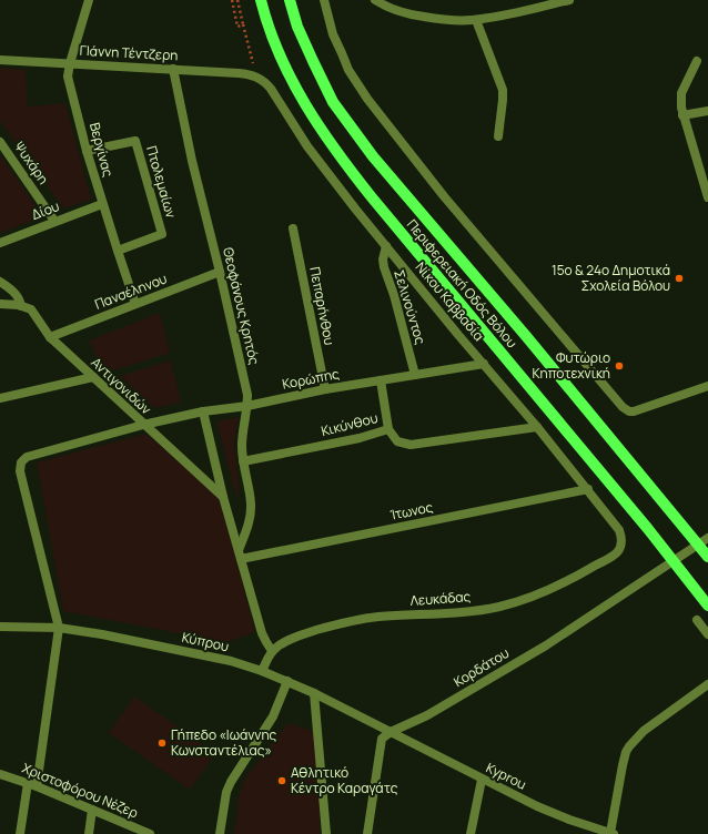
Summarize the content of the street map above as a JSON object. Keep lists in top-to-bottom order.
{
  "streets": {
    "main road": ["Περιφερειακή Οδός Βόλου"],
    "street": [
      "ΓΙάννη Τέντζερη",
      "Βεργίνας",
      "Ψυχάρη",
      "Πτολεμαίων",
      "Δίου",
      "Πανσέληνου",
      "Νίκου Καββαδία",
      "Θεοφάνους Κρητός",
      "Πεπαρήνθου",
      "Σελινούντος",
      "Κορώπης",
      "Αντιγονιδών",
      "Κικύνθου",
      "Ίτωνος",
      "Λευκάδας",
      "Κύπρου",
      "Κορδάτου",
      "Kyprou",
      "Χριστοφόρου Νέζερ"
    ]
  },
  "crossings": [
    ["ΓΙάννη Τέντζερη", "Βεργίνας"],
    ["ΓΙάννη Τέντζερη", "Νίκου Καββαδία"],
    ["ΓΙάννη Τέντζερη", "Θεοφάνους Κρητός"],
    ["Βεργίνας", "Πτολεμαίων"],
    ["Βεργίνας", "Δίου"],
    ["Βεργίνας", "Πανσέληνου"],
    ["Ψυχάρη", "Δίου"],
    ["Περιφερειακή Οδός Βόλου", "Κορδάτου"],
    ["Πανσέληνου", "Θεοφάνους Κρητός"],
    ["Πανσέληνου", "Αντιγονιδών"],
    ["Νίκου Καββαδία", "Σελινούντος"],
    ["Νίκου Καββαδία", "Κορώπης"],
    ["Νίκου Καββαδία", "Κικύνθου"],
    ["Νίκου Καββαδία", "Ίτωνος"],
    ["Νίκου Καββαδία", "Λευκάδας"],
    ["Θεοφάνους Κρητός", "Κορώπης"],
    ["Θεοφάνους Κρητός", "Κικύνθου"],
    ["Θεοφάνους Κρητός", "Ίτωνος"],
    ["Πεπαρήνθου", "Κορώπης"],
    ["Σελινούντος", "Κορώπης"],
    ["Κορώπης", "Αντιγονιδών"],
    ["Κορώπης", "Κύπρου"],
    ["Κύπρου", "Κορδάτου"],
    ["Κύπρου", "Kyprou"],
    ["Κορδάτου", "Kyprou"]
  ],
  "places": [
    "15ο & 24ο Δημοτικά Σχολεία Βόλου",
    "Φυτώριο Κηποτεχνική",
    "Γήπεδο «Ιωάννης Κωνσταντέλιας»",
    "Αθλητικό Κέντρο Καραγάτς"
  ]
}
